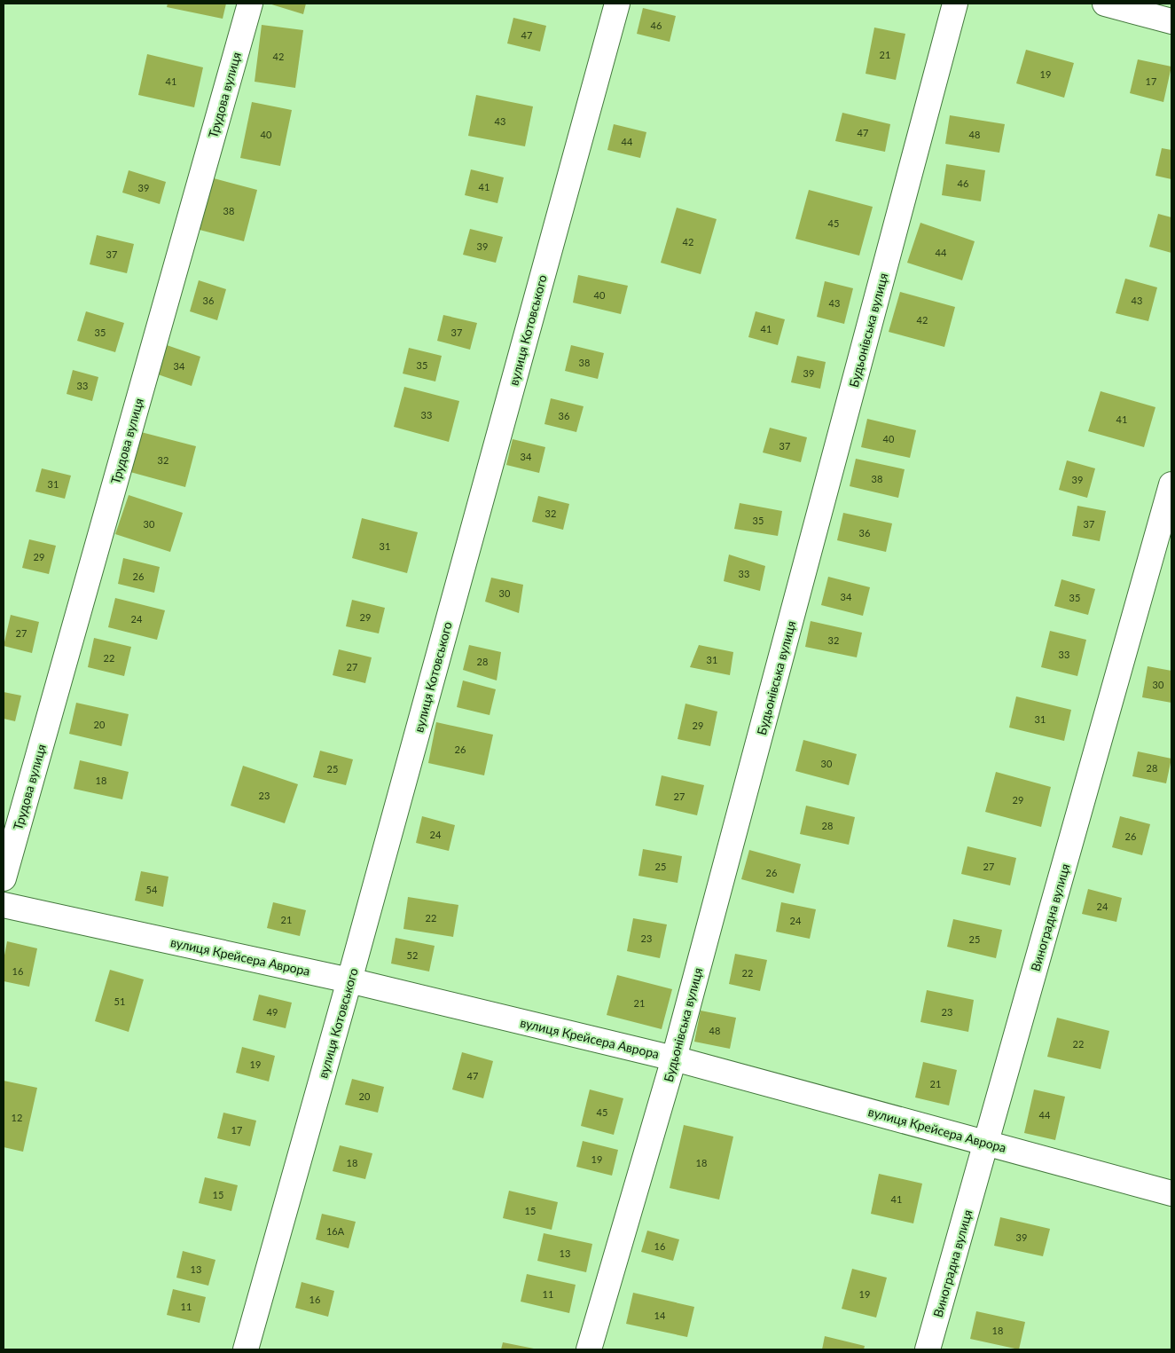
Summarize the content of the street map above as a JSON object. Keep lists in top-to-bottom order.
{
  "streets": {
    "street": [
      "Трудова вулиця",
      "вулиця Котовського",
      "Будьонівська вулиця",
      "Виноградна вулиця",
      "вулиця Крейсера Аврора"
    ]
  },
  "crossings": [
    ["вулиця Котовського", "вулиця Крейсера Аврора"],
    ["Будьонівська вулиця", "вулиця Крейсера Аврора"],
    ["Виноградна вулиця", "вулиця Крейсера Аврора"]
  ],
  "house_numbers": [
    "46",
    "47",
    "21",
    "42",
    "19",
    "41",
    "17",
    "43",
    "47",
    "40",
    "48",
    "44",
    "46",
    "41",
    "39",
    "38",
    "45",
    "42",
    "39",
    "44",
    "37",
    "40",
    "36",
    "43",
    "43",
    "42",
    "41",
    "35",
    "37",
    "38",
    "35",
    "34",
    "39",
    "33",
    "33",
    "36",
    "41",
    "40",
    "37",
    "34",
    "32",
    "38",
    "39",
    "31",
    "32",
    "35",
    "30",
    "37",
    "36",
    "31",
    "29",
    "33",
    "26",
    "30",
    "34",
    "35",
    "29",
    "24",
    "27",
    "32",
    "33",
    "22",
    "31",
    "28",
    "27",
    "30",
    "31",
    "20",
    "29",
    "26",
    "30",
    "28",
    "25",
    "18",
    "23",
    "27",
    "29",
    "28",
    "24",
    "26",
    "25",
    "27",
    "26",
    "54",
    "24",
    "22",
    "21",
    "24",
    "23",
    "25",
    "52",
    "16",
    "22",
    "51",
    "21",
    "49",
    "23",
    "48",
    "22",
    "19",
    "47",
    "21",
    "20",
    "45",
    "44",
    "12",
    "17",
    "19",
    "18",
    "18",
    "15",
    "41",
    "15",
    "16А",
    "39",
    "16",
    "13",
    "13",
    "11",
    "19",
    "16",
    "11",
    "14",
    "18"
  ]
}
